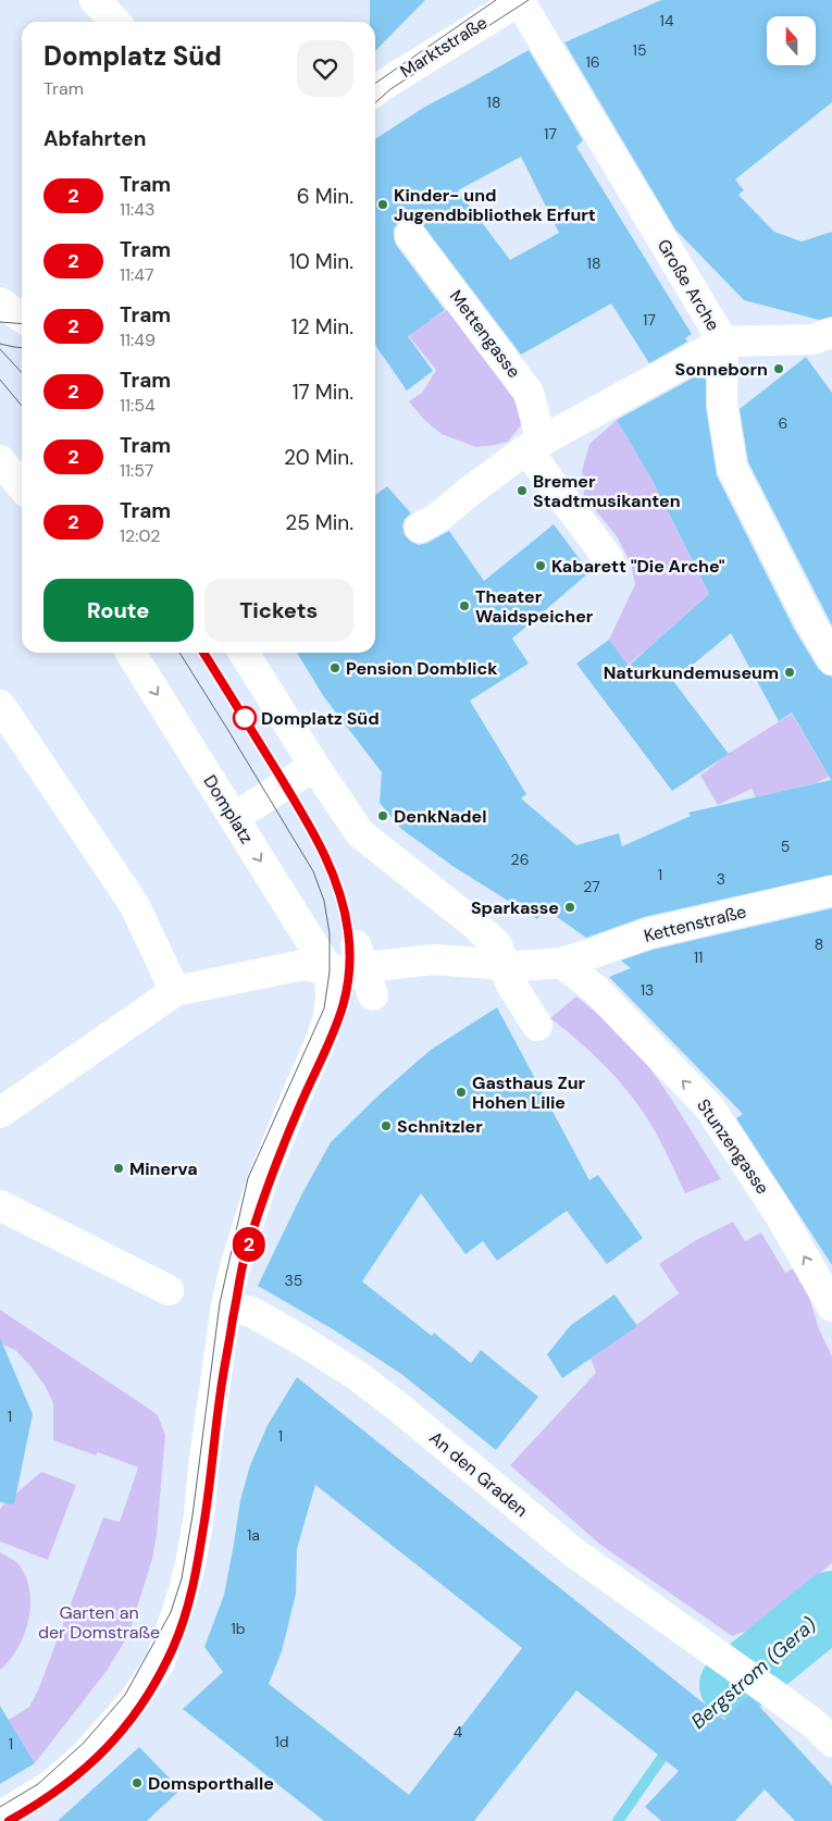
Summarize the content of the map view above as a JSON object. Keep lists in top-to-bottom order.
{
  "streets": {
    "street": [
      "Marktstraße",
      "Große Arche",
      "Mettengasse",
      "Domplatz",
      "Kettenstraße",
      "Stunzengasse",
      "An den Graden"
    ]
  },
  "crossings": [
    ["Marktstraße", "Große Arche"],
    ["Domplatz", "An den Graden"],
    ["Kettenstraße", "Stunzengasse"]
  ],
  "one_way": ["Stunzengasse"],
  "water": ["Bergstrom (Gera)"],
  "parks": ["Garten an der Domstraße"],
  "places": [
    "Kinder- und Jugendbibliothek Erfurt",
    "Sonneborn",
    "Bremer Stadtmusikanten",
    "Kabarett \"Die Arche\"",
    "Theater Waidspeicher",
    "Pension Domblick",
    "Naturkundemuseum",
    "Domplatz Süd",
    "DenkNadel",
    "Sparkasse",
    "Gasthaus Zur Hohen Lilie",
    "Schnitzler",
    "Minerva",
    "Domsporthalle"
  ],
  "lines": ["tram line 2"],
  "house_numbers": [
    "14",
    "15",
    "16",
    "18",
    "17",
    "18",
    "17",
    "6",
    "5",
    "26",
    "1",
    "3",
    "27",
    "8",
    "11",
    "13",
    "35",
    "1",
    "1",
    "1a",
    "1b",
    "4",
    "1d",
    "1"
  ],
  "north": "top",
  "page": {
    "on_map": "2",
    "heading": [
      ["Domplatz Süd", "Tram"],
      "Abfahrten"
    ],
    "list": [
      {
        "mark": "2",
        "name": "Tram",
        "note": "11:43",
        "value": "6 Min."
      },
      {
        "mark": "2",
        "name": "Tram",
        "note": "11:47",
        "value": "10 Min."
      },
      {
        "mark": "2",
        "name": "Tram",
        "note": "11:49",
        "value": "12 Min."
      },
      {
        "mark": "2",
        "name": "Tram",
        "note": "11:54",
        "value": "17 Min."
      },
      {
        "mark": "2",
        "name": "Tram",
        "note": "11:57",
        "value": "20 Min."
      },
      {
        "mark": "2",
        "name": "Tram",
        "note": "12:02",
        "value": "25 Min."
      }
    ],
    "buttons": ["Route", "Tickets"]
  }
}
